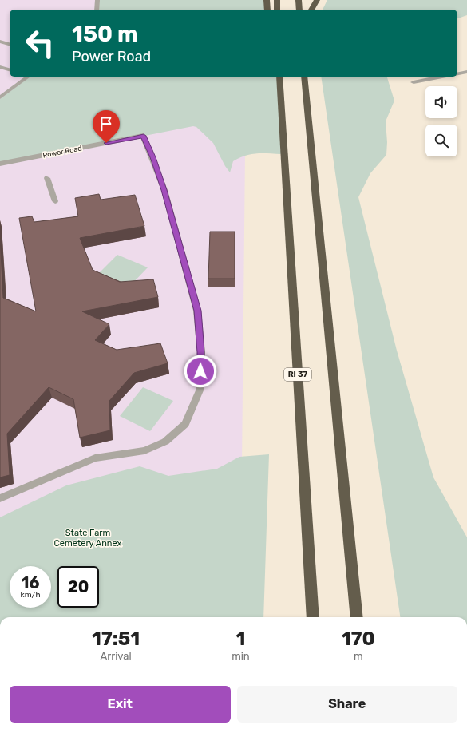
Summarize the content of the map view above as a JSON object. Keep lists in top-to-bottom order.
{
  "streets": {
    "highway": ["RI 37"],
    "street": ["Power Road"]
  },
  "parks": ["State Farm Cemetery Annex"],
  "page": {
    "turn": ["150 m", "Power Road"],
    "speed": "16 km/h",
    "limit": "20",
    "eta": [
      "17:51",
      "Arrival",
      "1",
      "min",
      "170",
      "m"
    ],
    "buttons": ["Exit", "Share"]
  }
}
